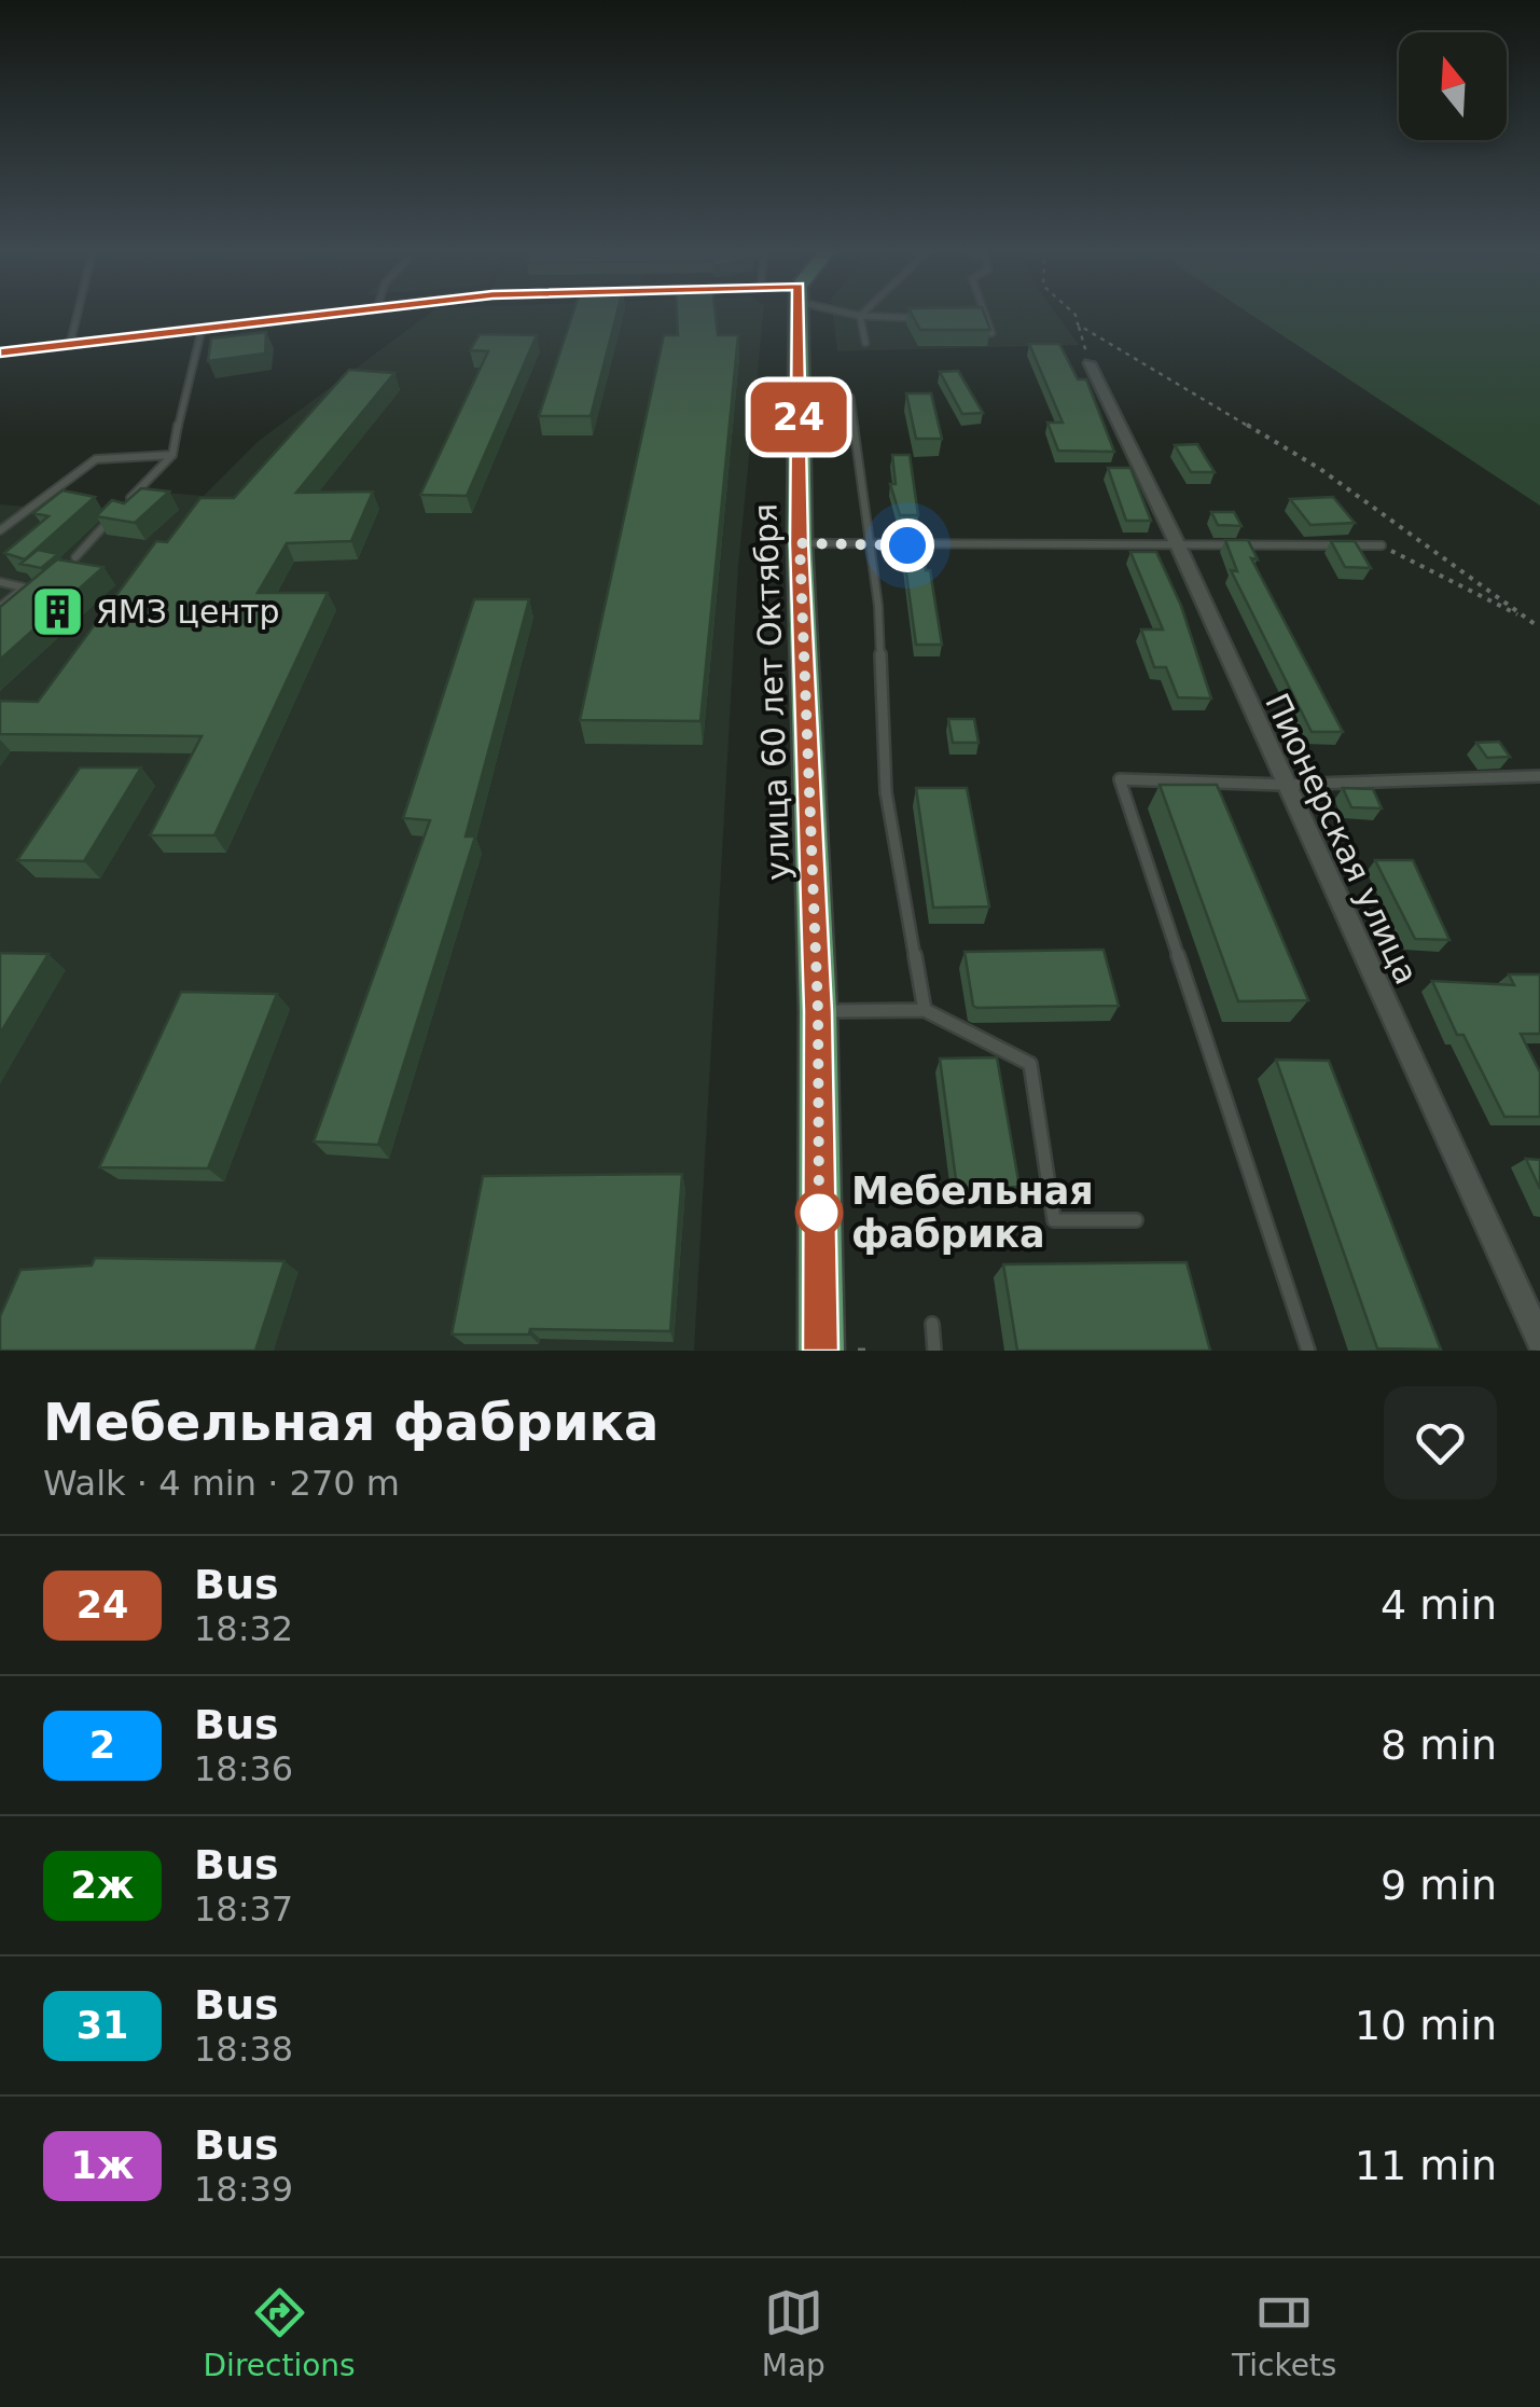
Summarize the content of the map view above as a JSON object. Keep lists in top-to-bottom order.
{
  "streets": {
    "main road": ["улица 60 лет Октября"],
    "street": ["Пионерская улица"]
  },
  "places": {
    "building": ["ЯМЗ центр"],
    "other": ["Мебельная фабрика"]
  },
  "lines": ["bus line 24"],
  "north": "top",
  "page": {
    "on_map": "24",
    "heading": ["Мебельная фабрика", "Walk · 4 min · 270 m"],
    "list": [
      {
        "mark": "24",
        "name": "Bus",
        "note": "18:32",
        "value": "4 min"
      },
      {
        "mark": "2",
        "name": "Bus",
        "note": "18:36",
        "value": "8 min"
      },
      {
        "mark": "2ж",
        "name": "Bus",
        "note": "18:37",
        "value": "9 min"
      },
      {
        "mark": "31",
        "name": "Bus",
        "note": "18:38",
        "value": "10 min"
      },
      {
        "mark": "1ж",
        "name": "Bus",
        "note": "18:39",
        "value": "11 min"
      }
    ],
    "tabs": ["Directions", "Map", "Tickets"]
  }
}
